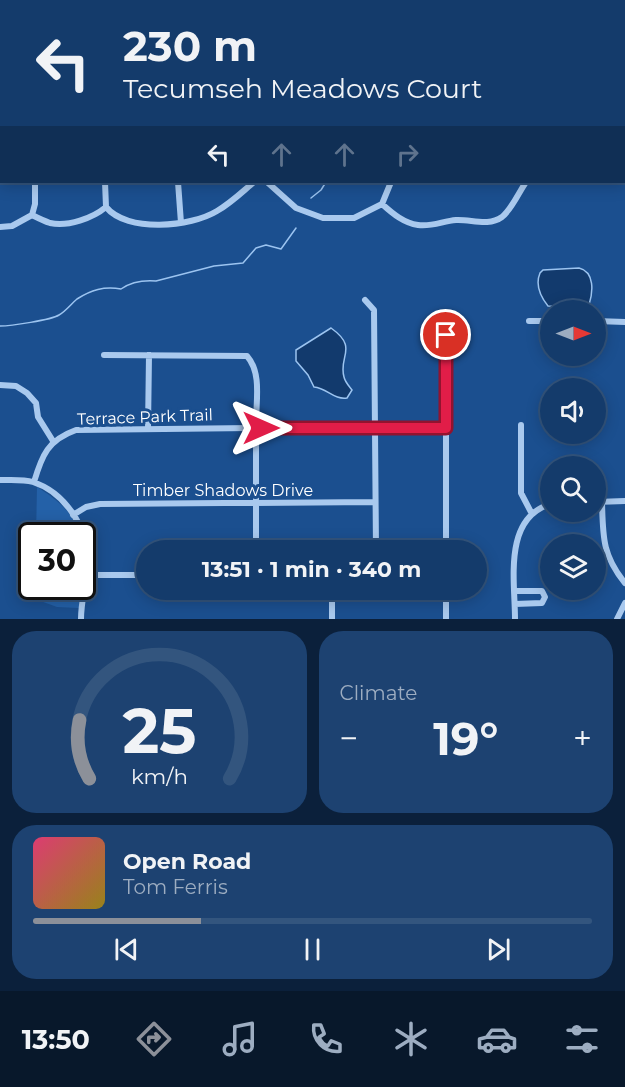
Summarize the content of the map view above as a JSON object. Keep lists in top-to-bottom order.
{
  "streets": {
    "street": ["Terrace Park Trail", "Timber Shadows Drive"]
  },
  "north": "right",
  "page": {
    "turn": ["230 m", "Tecumseh Meadows Court"],
    "limit": "30",
    "trip": "13:51 · 1 min · 340 m",
    "tile": "Climate",
    "heat": ["−", "19°", "+"],
    "song": ["Open Road", "Tom Ferris"],
    "tabs": "13:50",
    "gauge": ["25", "km/h"]
  }
}
